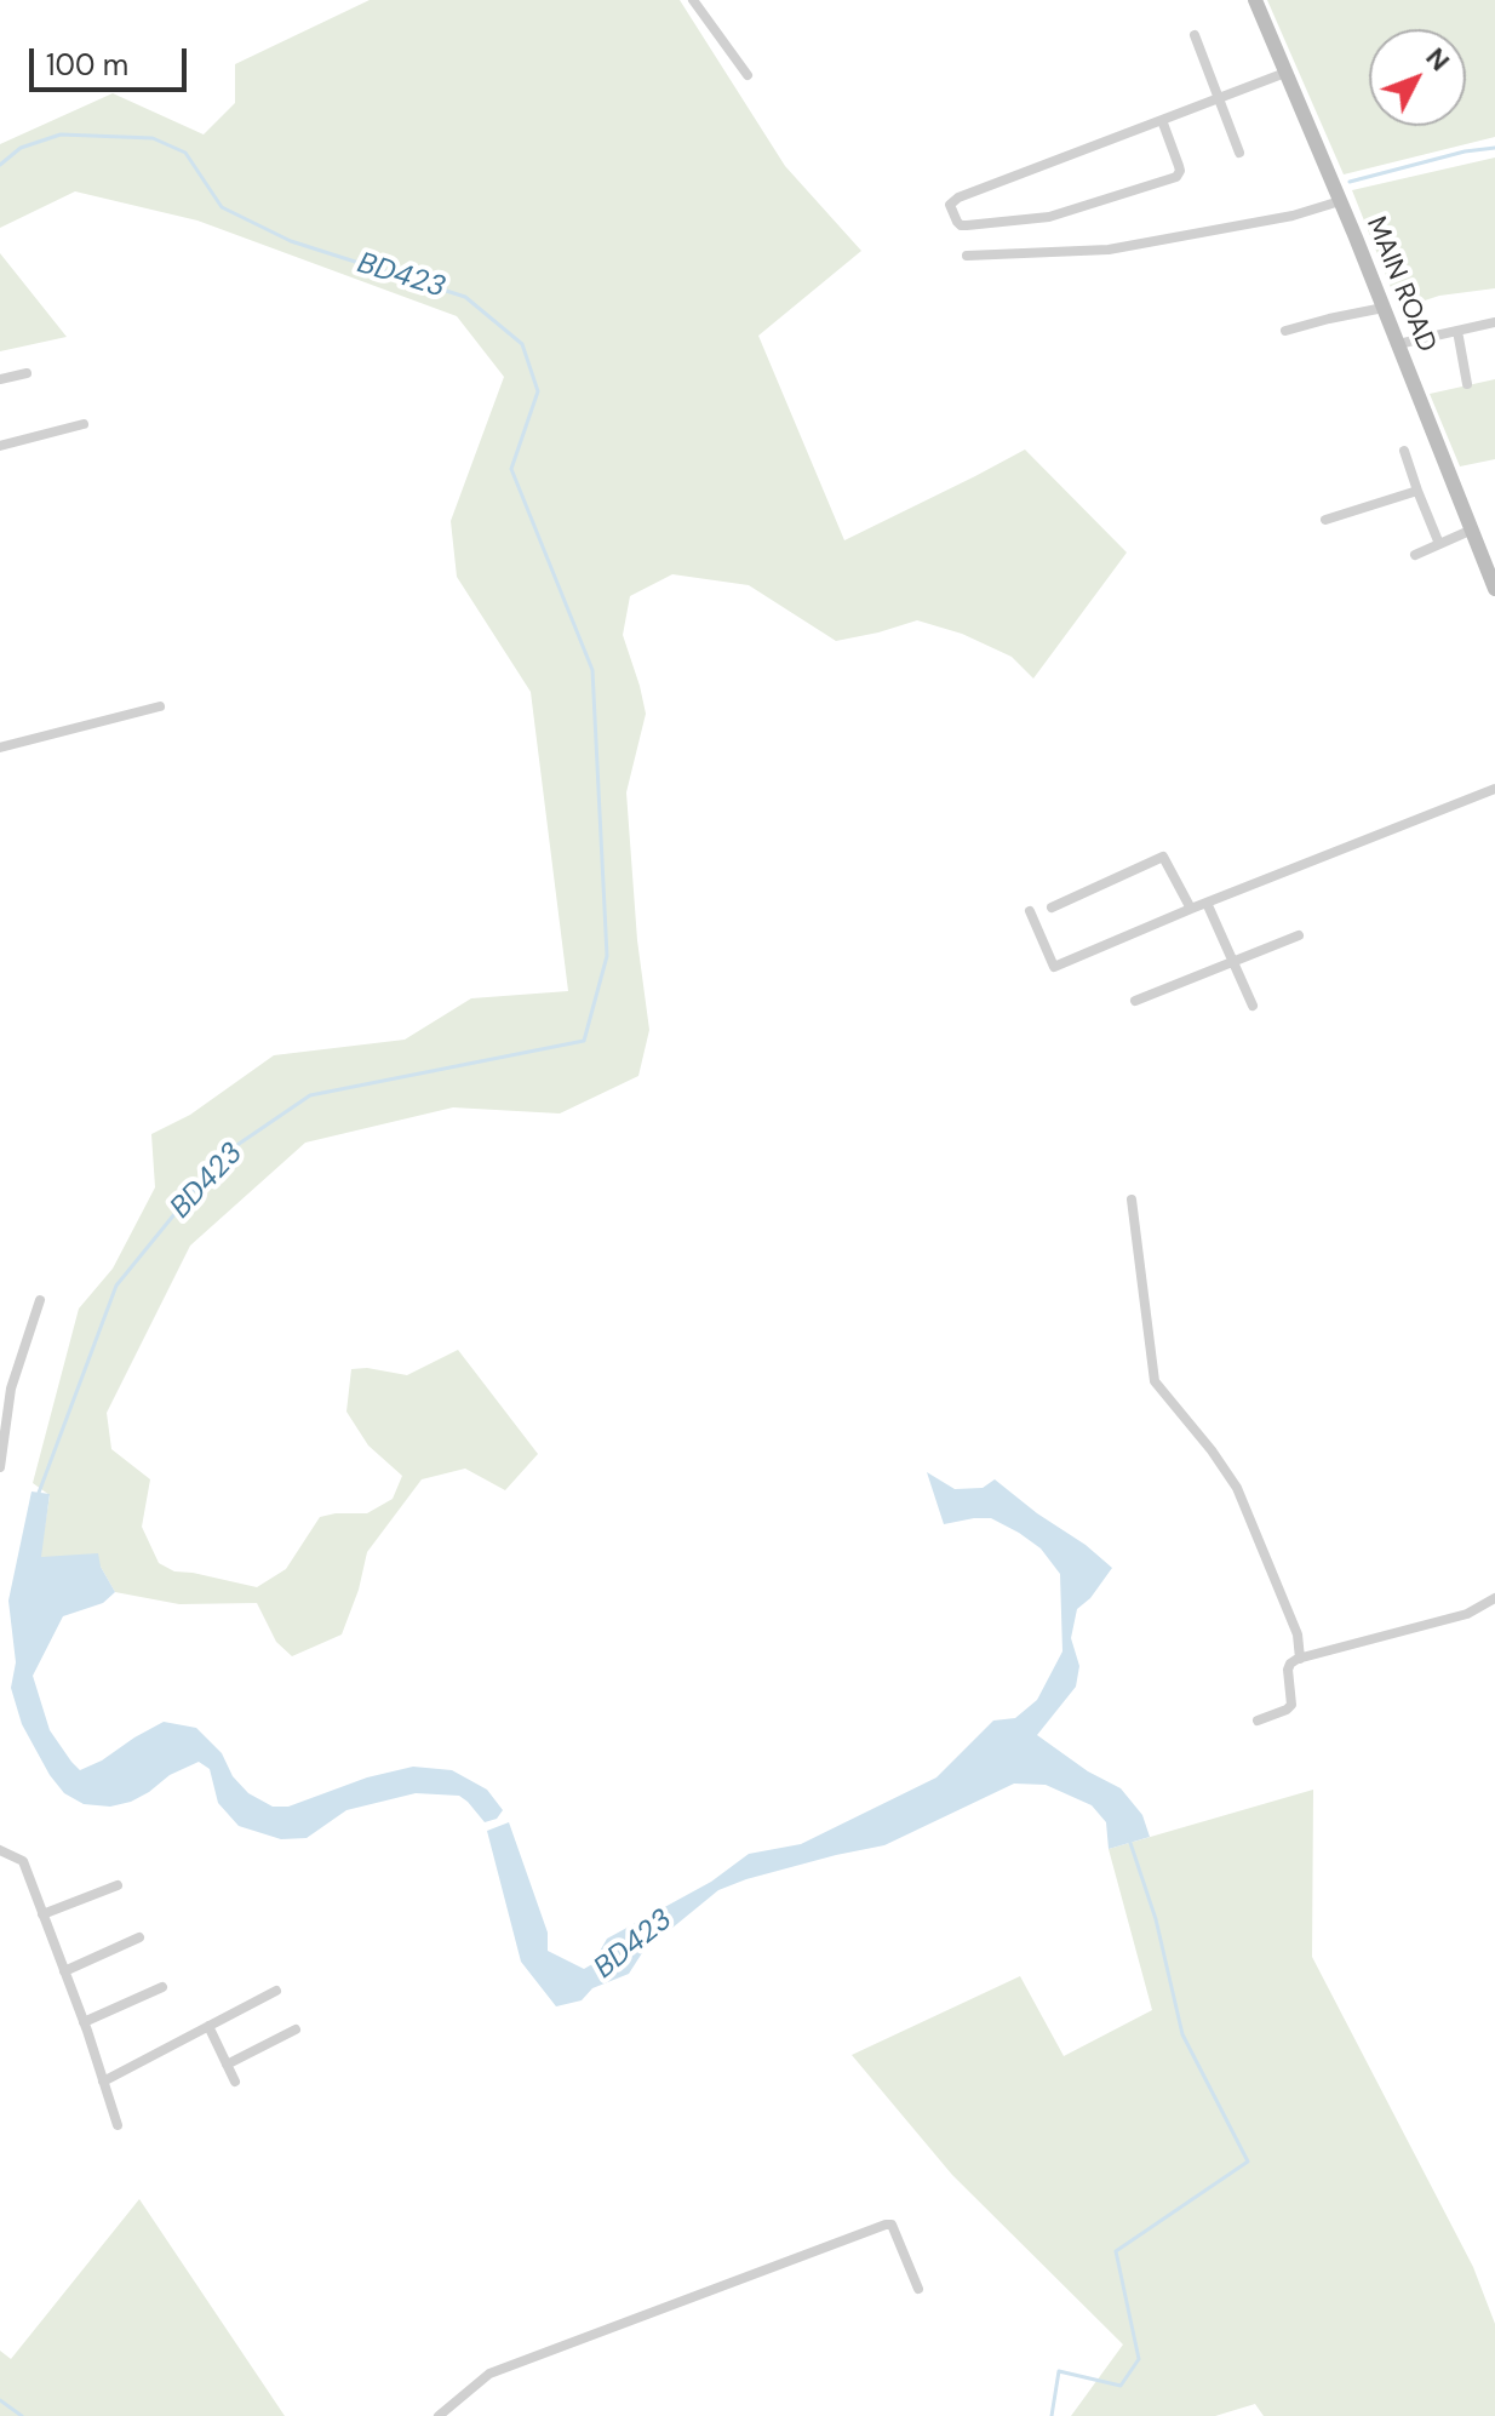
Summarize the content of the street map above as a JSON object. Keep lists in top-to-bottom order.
{
  "streets": {
    "street": ["MAIN ROAD"]
  },
  "water": ["BD423"],
  "scale_bar": "100 m",
  "north": "top right"
}
